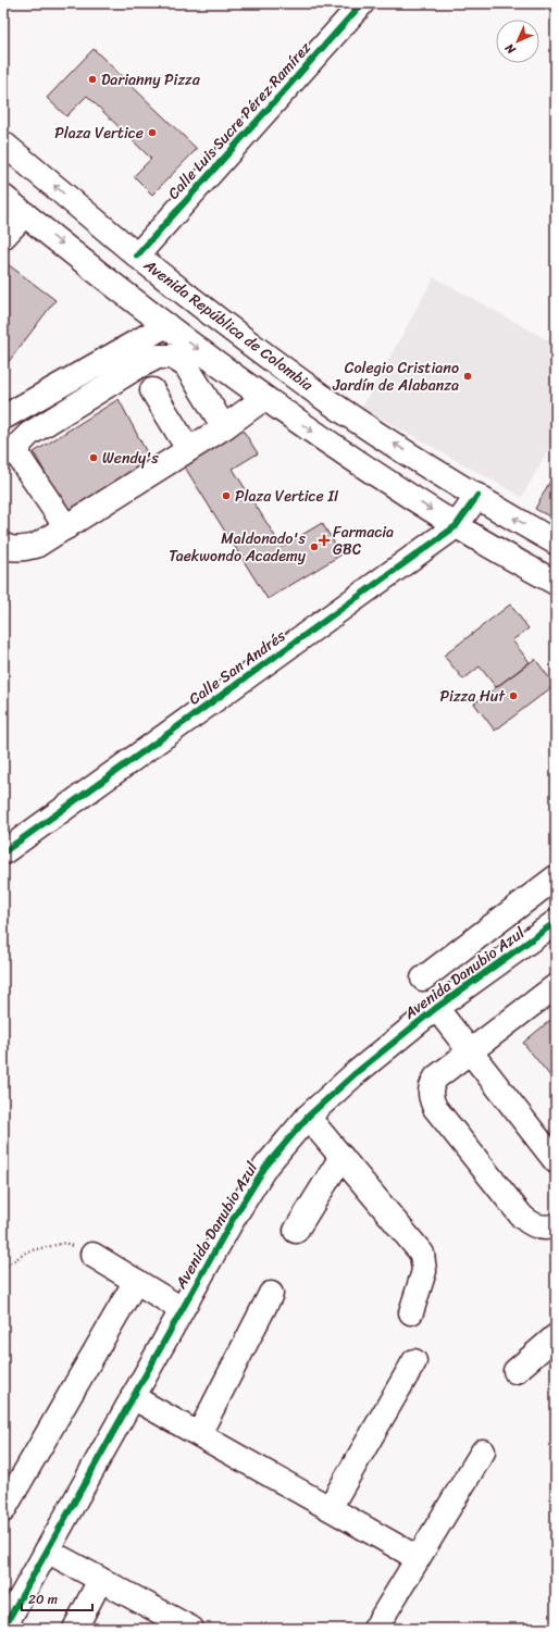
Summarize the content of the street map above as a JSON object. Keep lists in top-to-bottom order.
{
  "streets": {
    "street": [
      "Calle Luis Sucre Pérez Ramírez",
      "Avenida República de Colombia",
      "Calle San Andrés",
      "Avenida Danubio Azul"
    ]
  },
  "crossings": [
    ["Calle Luis Sucre Pérez Ramírez", "Avenida República de Colombia"],
    ["Avenida República de Colombia", "Calle San Andrés"]
  ],
  "places": {
    "other": [
      "Darianny Pizza",
      "Plaza Vertice",
      "Colegio Cristiano Jardín de Alabanza",
      "Wendy's",
      "Plaza Vertice II",
      "Maldonado's Taekwondo Academy",
      "Pizza Hut"
    ],
    "health": ["Farmacia GBC"]
  },
  "scale_bar": "20 m",
  "north": "bottom left"
}
